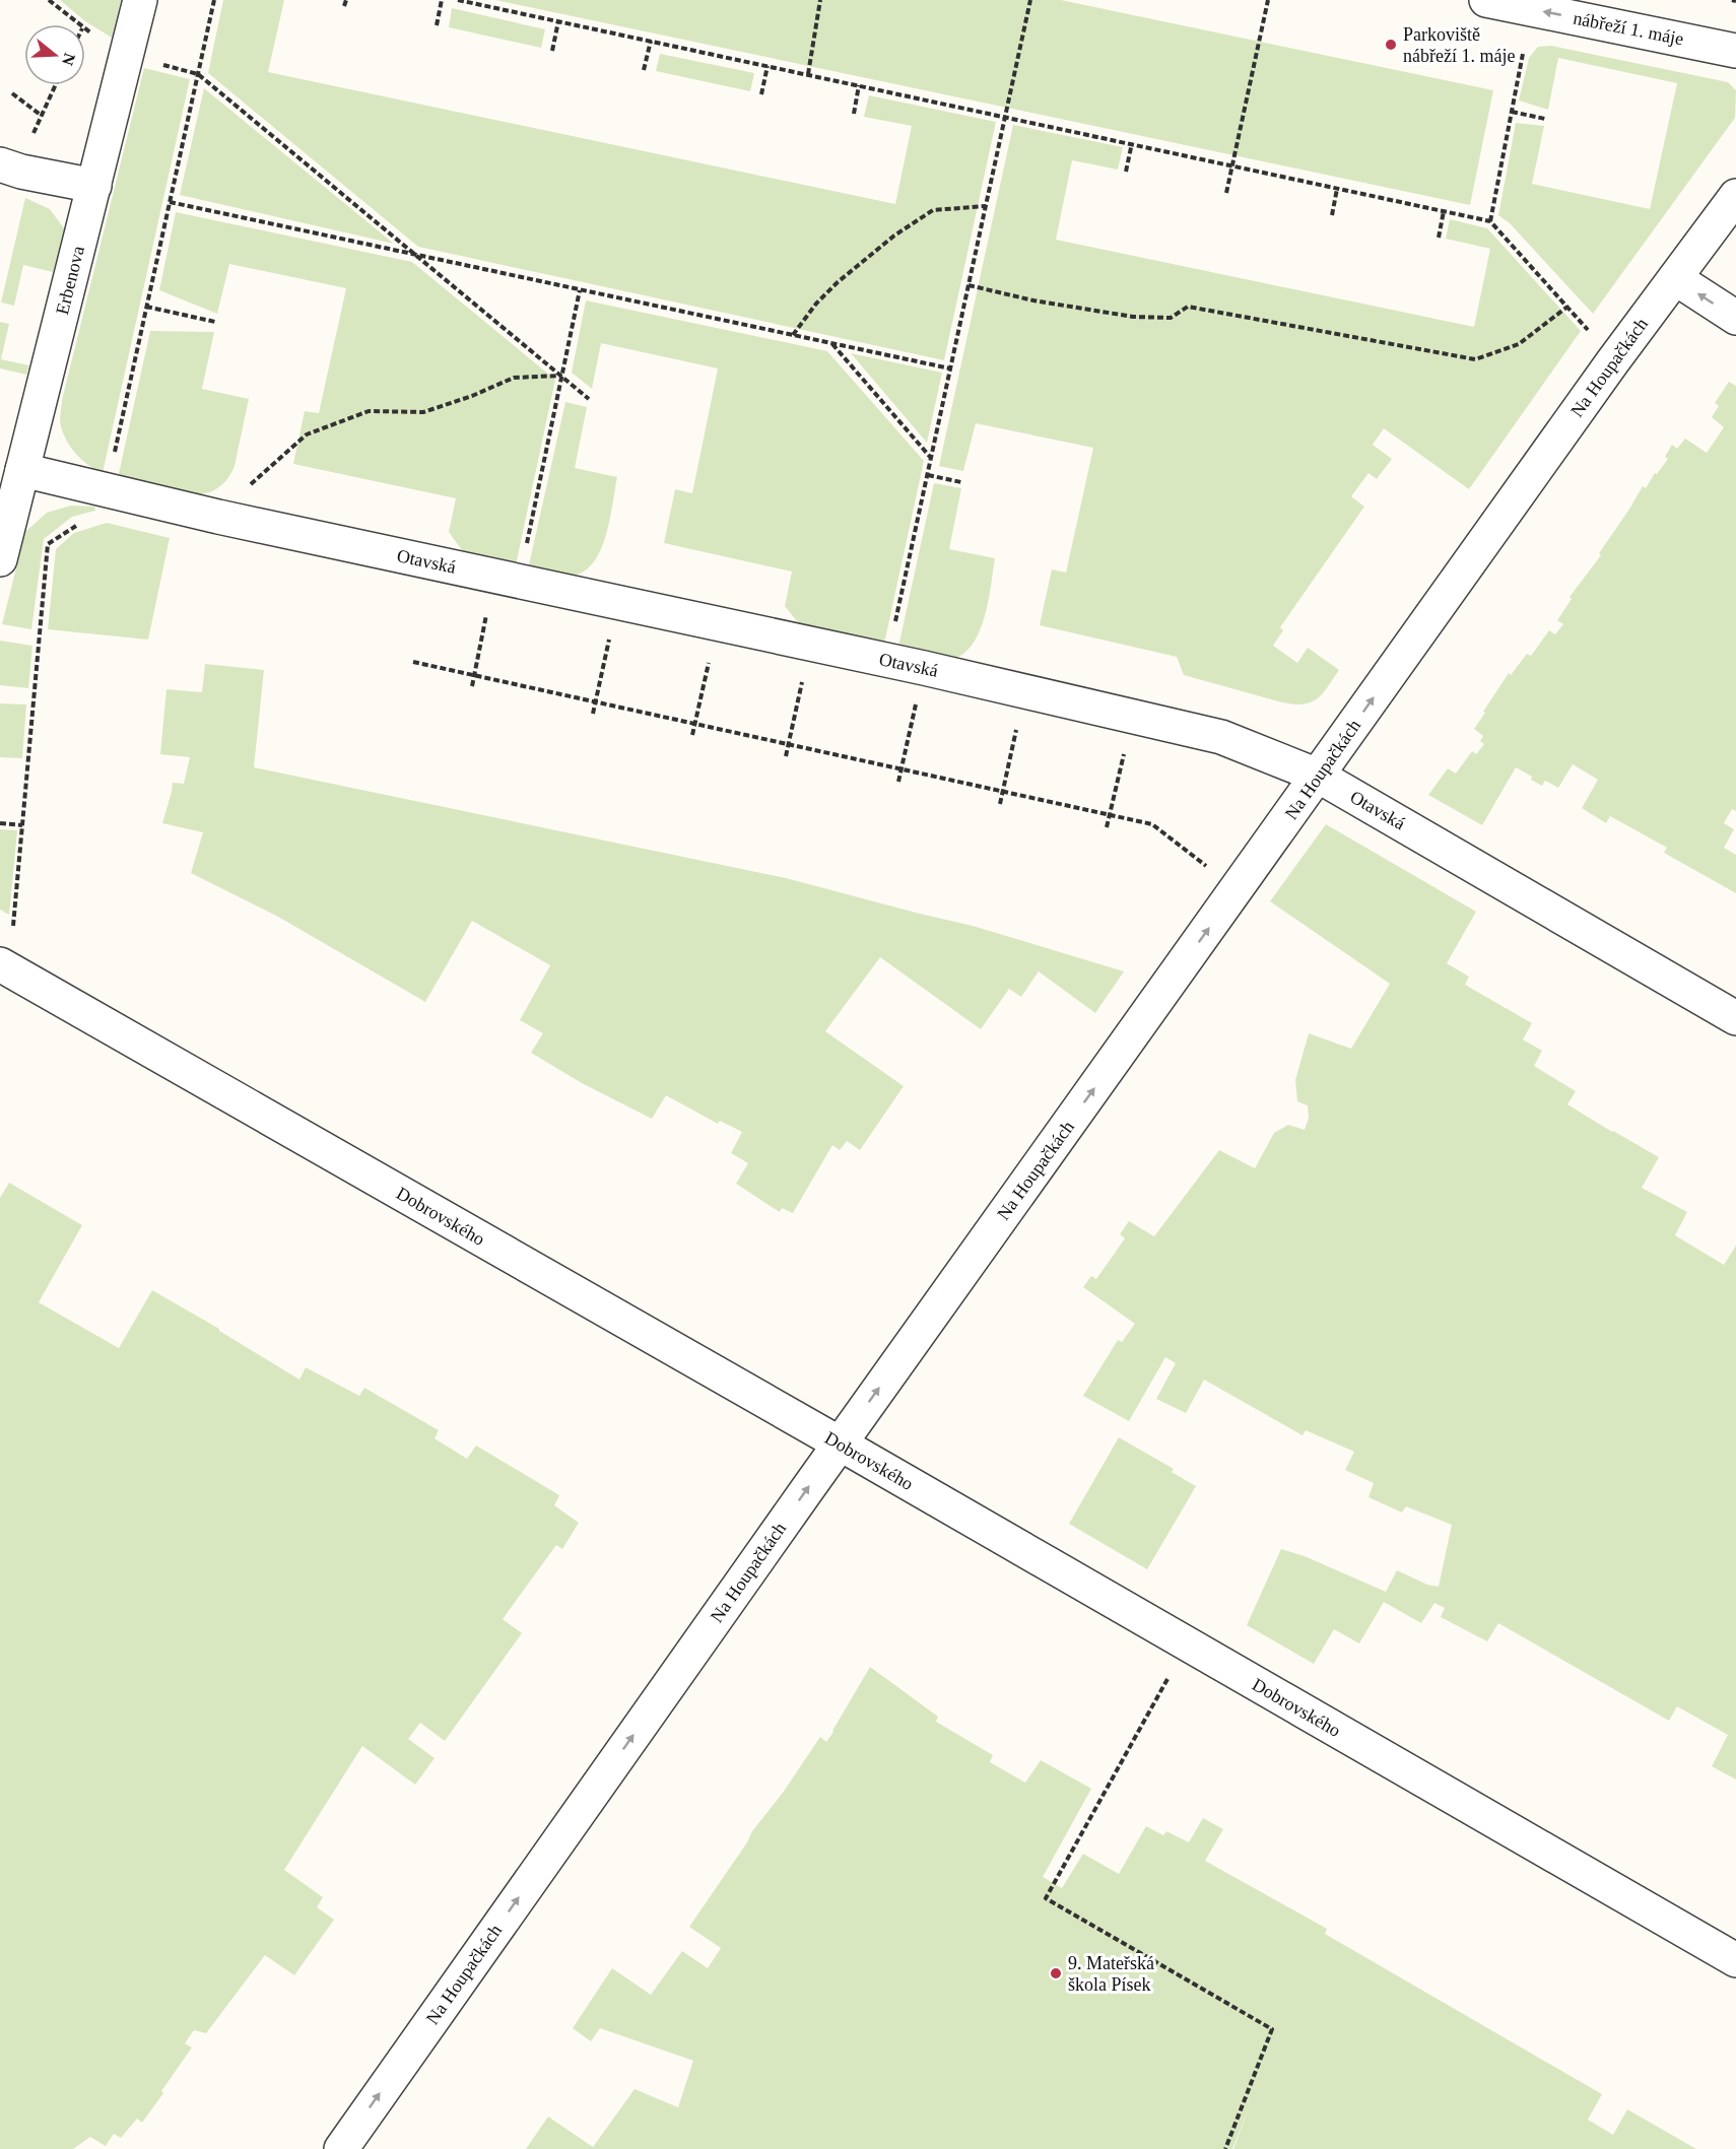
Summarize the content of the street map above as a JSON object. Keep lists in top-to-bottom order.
{
  "streets": {
    "street": [
      "nábřeží 1. máje",
      "Erbenova",
      "Na Houpačkách",
      "Otavská",
      "Dobrovského"
    ]
  },
  "crossings": [
    ["Erbenova", "Otavská"],
    ["Na Houpačkách", "Otavská"],
    ["Na Houpačkách", "Dobrovského"]
  ],
  "one_way": ["nábřeží 1. máje", "Na Houpačkách"],
  "places": ["Parkoviště nábřeží 1. máje", "9. Mateřská škola Písek"],
  "north": "right"
}
